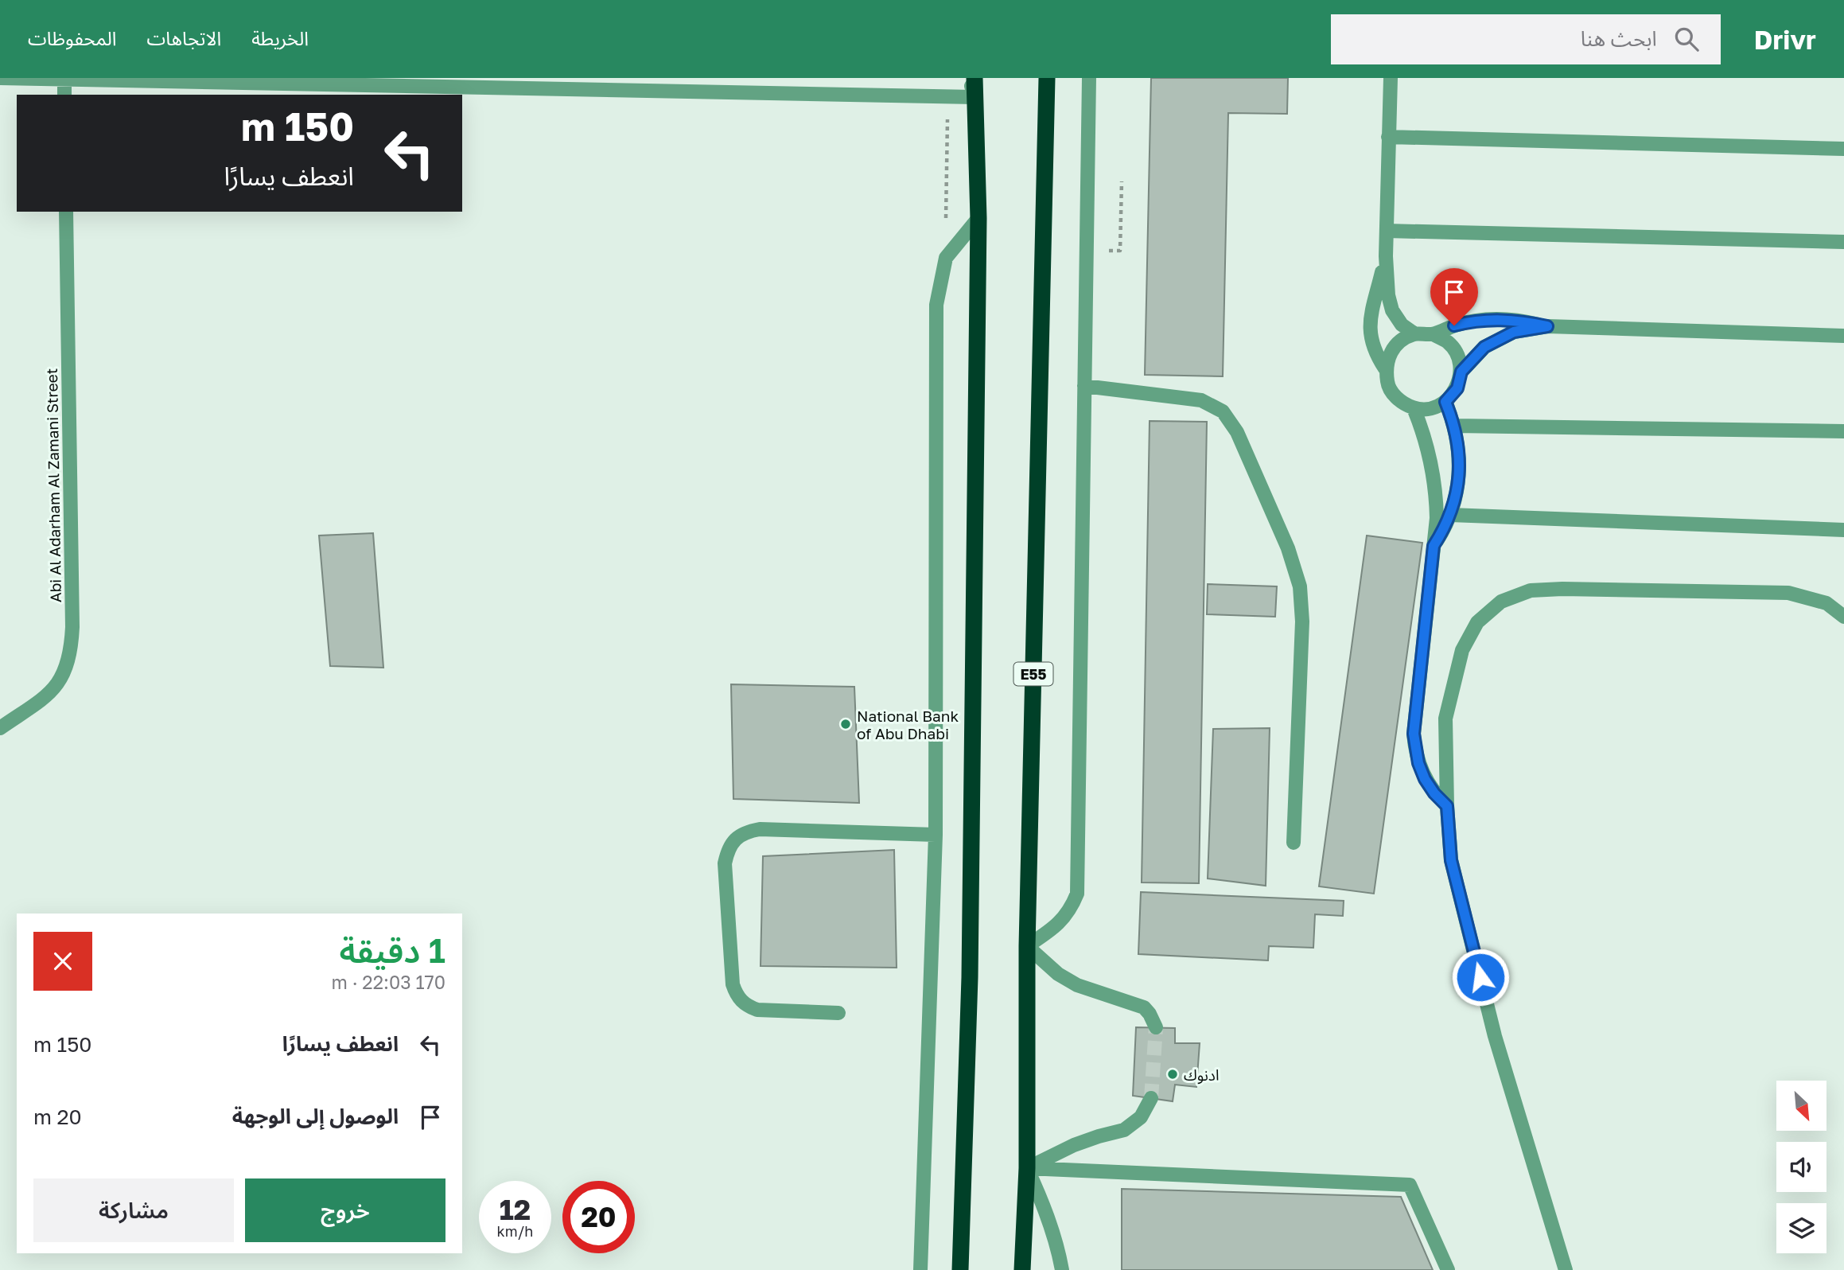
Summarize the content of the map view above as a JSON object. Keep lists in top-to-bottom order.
{
  "streets": {
    "highway": ["E55"],
    "street": ["Abi Al Adarham Al Zamani Street"]
  },
  "places": ["National Bank of Abu Dhabi", "ادنوك"],
  "north": "bottom right",
  "page": {
    "header": "Drivr",
    "search": "ابحث هنا",
    "nav": ["الخريطة", "الاتجاهات", "المحفوظات"],
    "turn": ["150 m", "انعطف يسارًا"],
    "heading": ["1 دقيقة", "170 m · 22:03"],
    "list": [
      {
        "name": "انعطف يسارًا",
        "value": "150 m"
      },
      {
        "name": "الوصول إلى الوجهة",
        "value": "20 m"
      }
    ],
    "buttons": ["خروج", "مشاركة"],
    "speed": "12 km/h",
    "limit": "20"
  }
}
